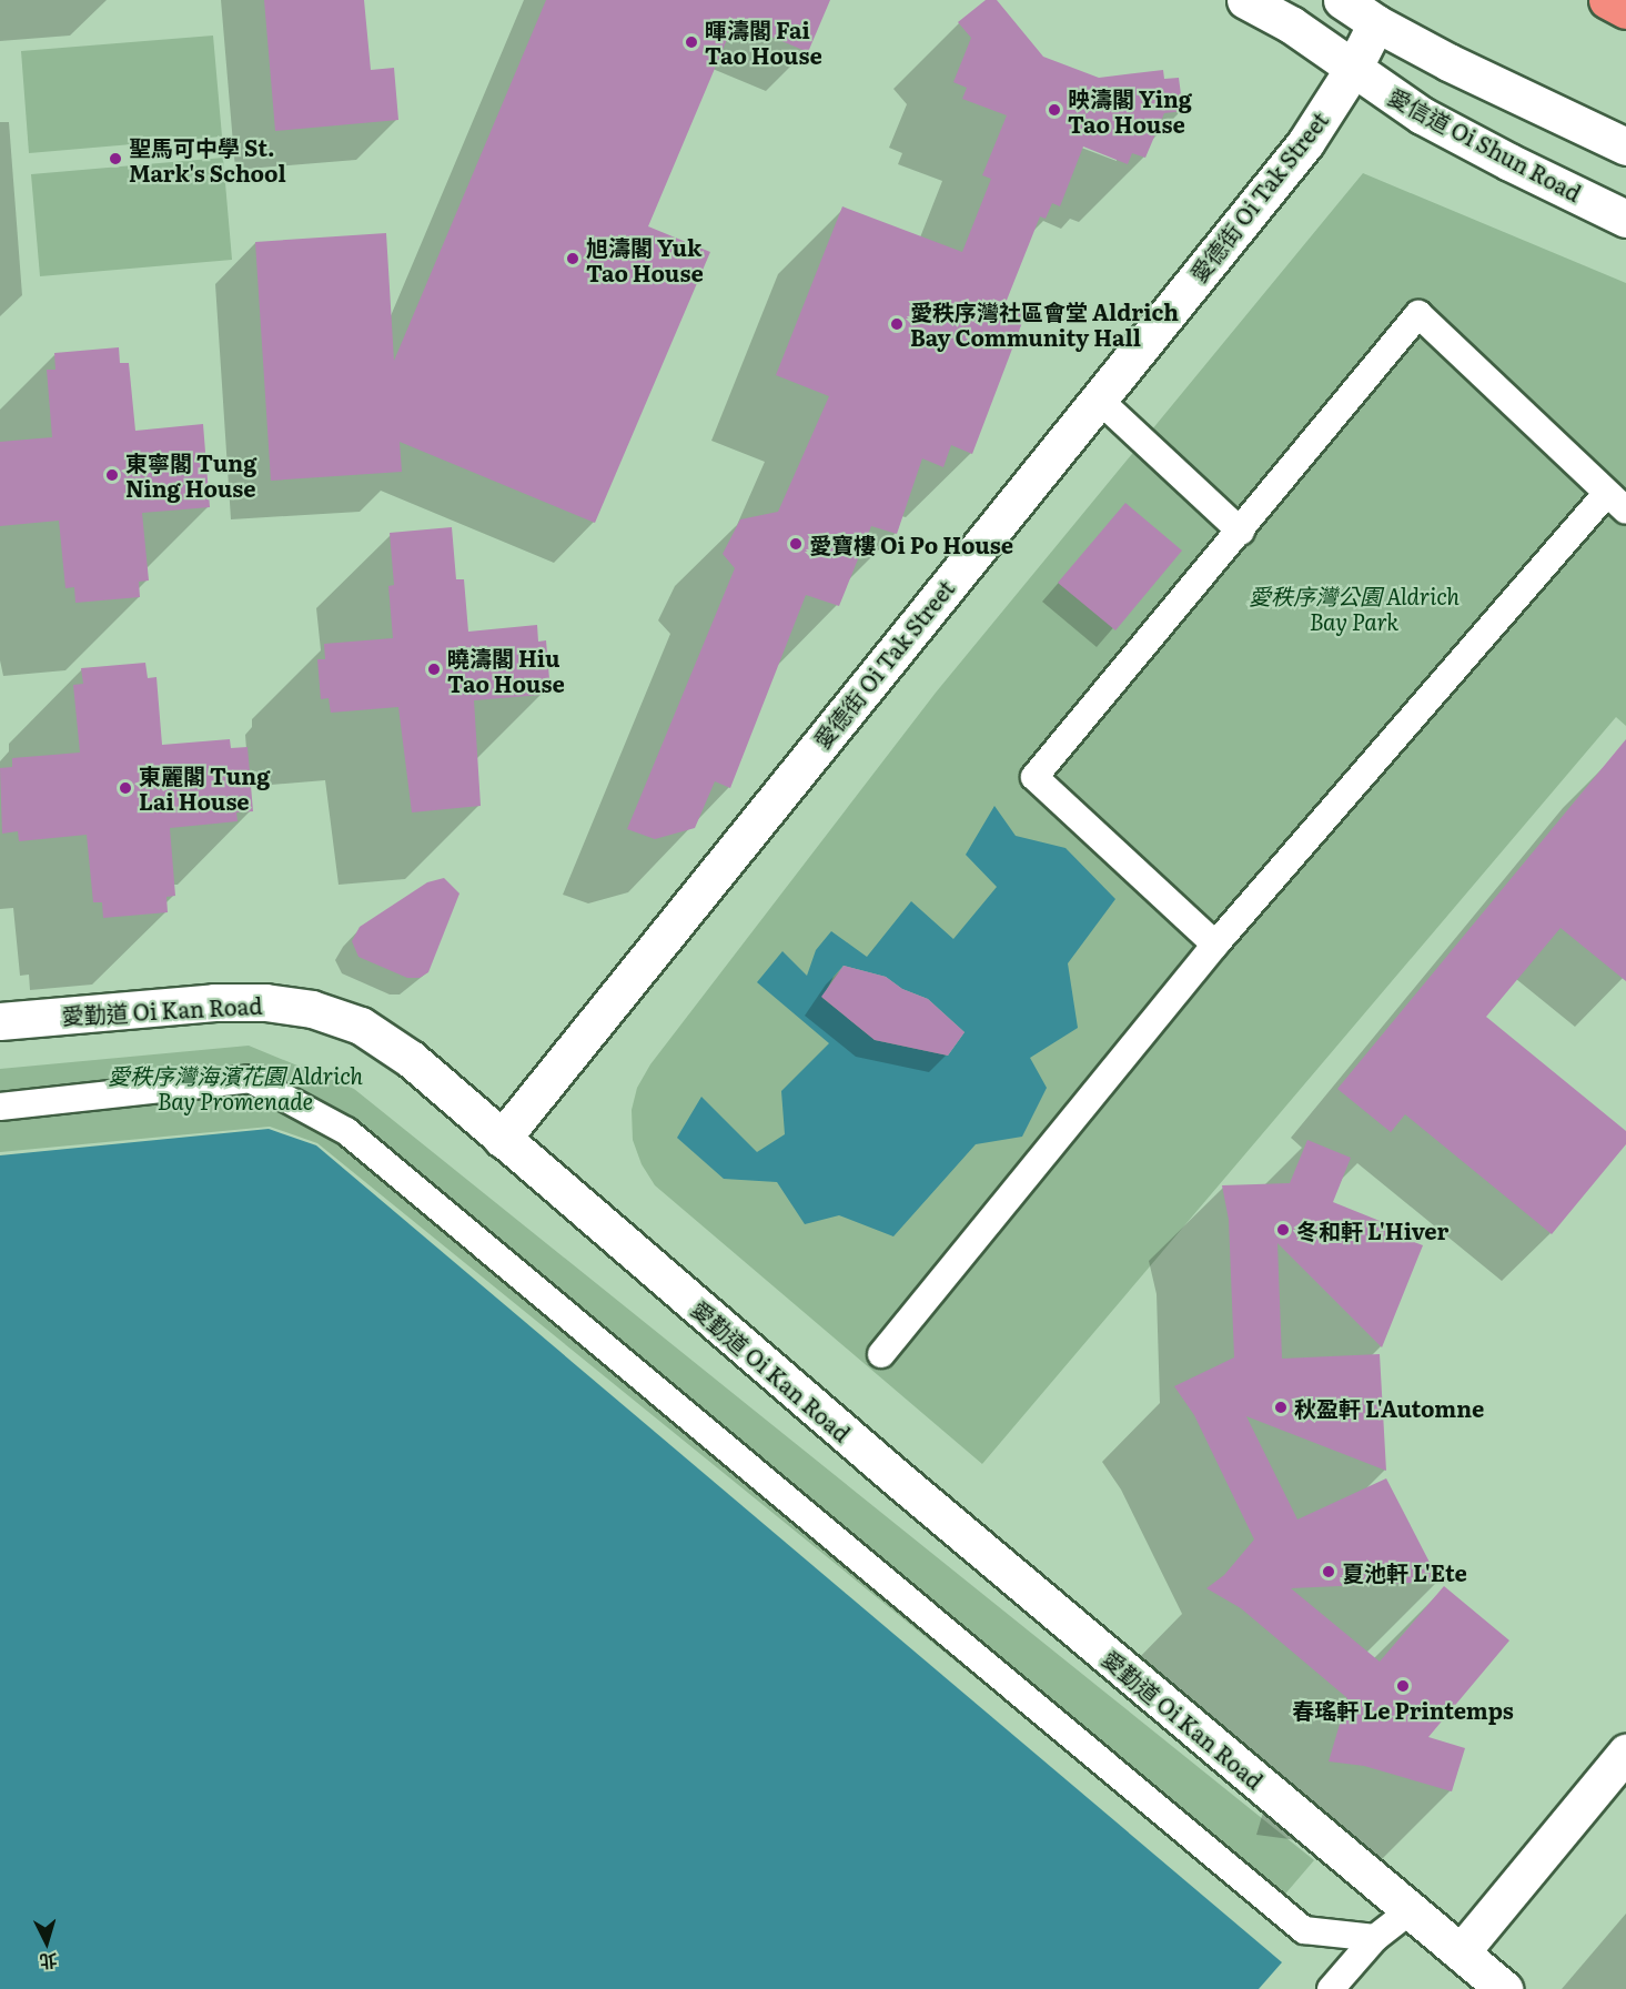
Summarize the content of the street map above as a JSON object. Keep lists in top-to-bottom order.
{
  "streets": {
    "street": ["愛信道 Oi Shun Road", "愛德街 Oi Tak Street", "愛勤道 Oi Kan Road"]
  },
  "crossings": [
    ["愛信道 Oi Shun Road", "愛德街 Oi Tak Street"],
    ["愛德街 Oi Tak Street", "愛勤道 Oi Kan Road"]
  ],
  "parks": ["愛秩序灣公園 Aldrich Bay Park", "愛秩序灣海濱花園 Aldrich Bay Promenade"],
  "places": [
    "暉濤閣 Fai Tao House",
    "映濤閣 Ying Tao House",
    "聖馬可中學 St. Mark's School",
    "旭濤閣 Yuk Tao House",
    "愛秩序灣社區會堂 Aldrich Bay Community Hall",
    "東寧閣 Tung Ning House",
    "愛寶樓 Oi Po House",
    "曉濤閣 Hiu Tao House",
    "東麗閣 Tung Lai House",
    "冬和軒 L'Hiver",
    "秋盈軒 L'Automne",
    "夏池軒 L'Ete",
    "春瑤軒 Le Printemps"
  ],
  "north": "bottom"
}
